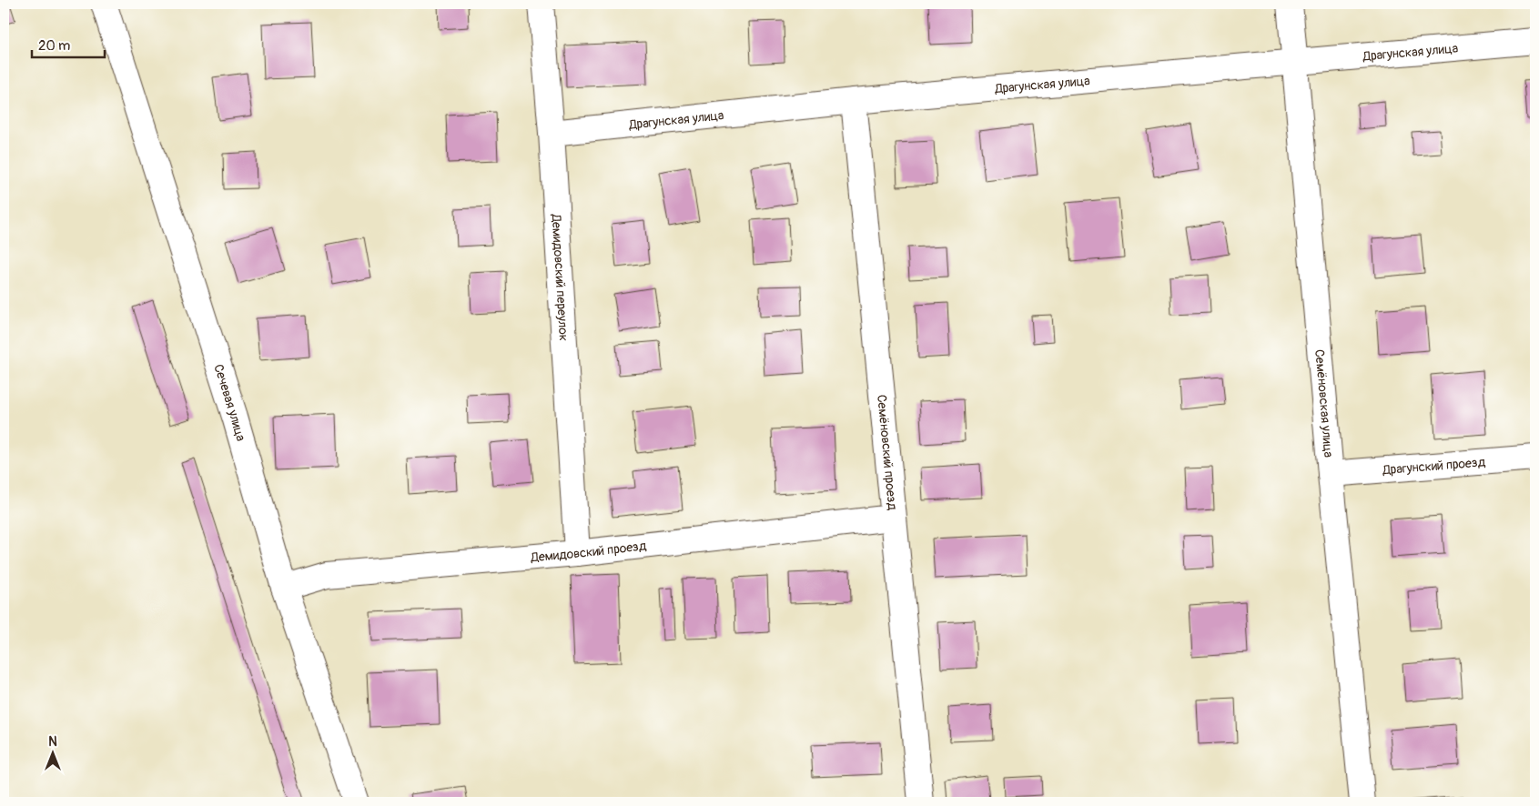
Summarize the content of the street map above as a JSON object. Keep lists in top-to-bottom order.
{
  "streets": {
    "street": [
      "Драгунская улица",
      "Демидовский переулок",
      "Сечевая улица",
      "Семёновская улица",
      "Семёновский проезд",
      "Драгунский проезд",
      "Демидовский проезд"
    ]
  },
  "crossings": [
    ["Драгунская улица", "Демидовский переулок"],
    ["Драгунская улица", "Семёновская улица"],
    ["Драгунская улица", "Семёновский проезд"],
    ["Демидовский переулок", "Демидовский проезд"],
    ["Сечевая улица", "Демидовский проезд"],
    ["Семёновская улица", "Драгунский проезд"],
    ["Семёновский проезд", "Демидовский проезд"]
  ],
  "scale_bar": "20 m",
  "north": "top"
}
